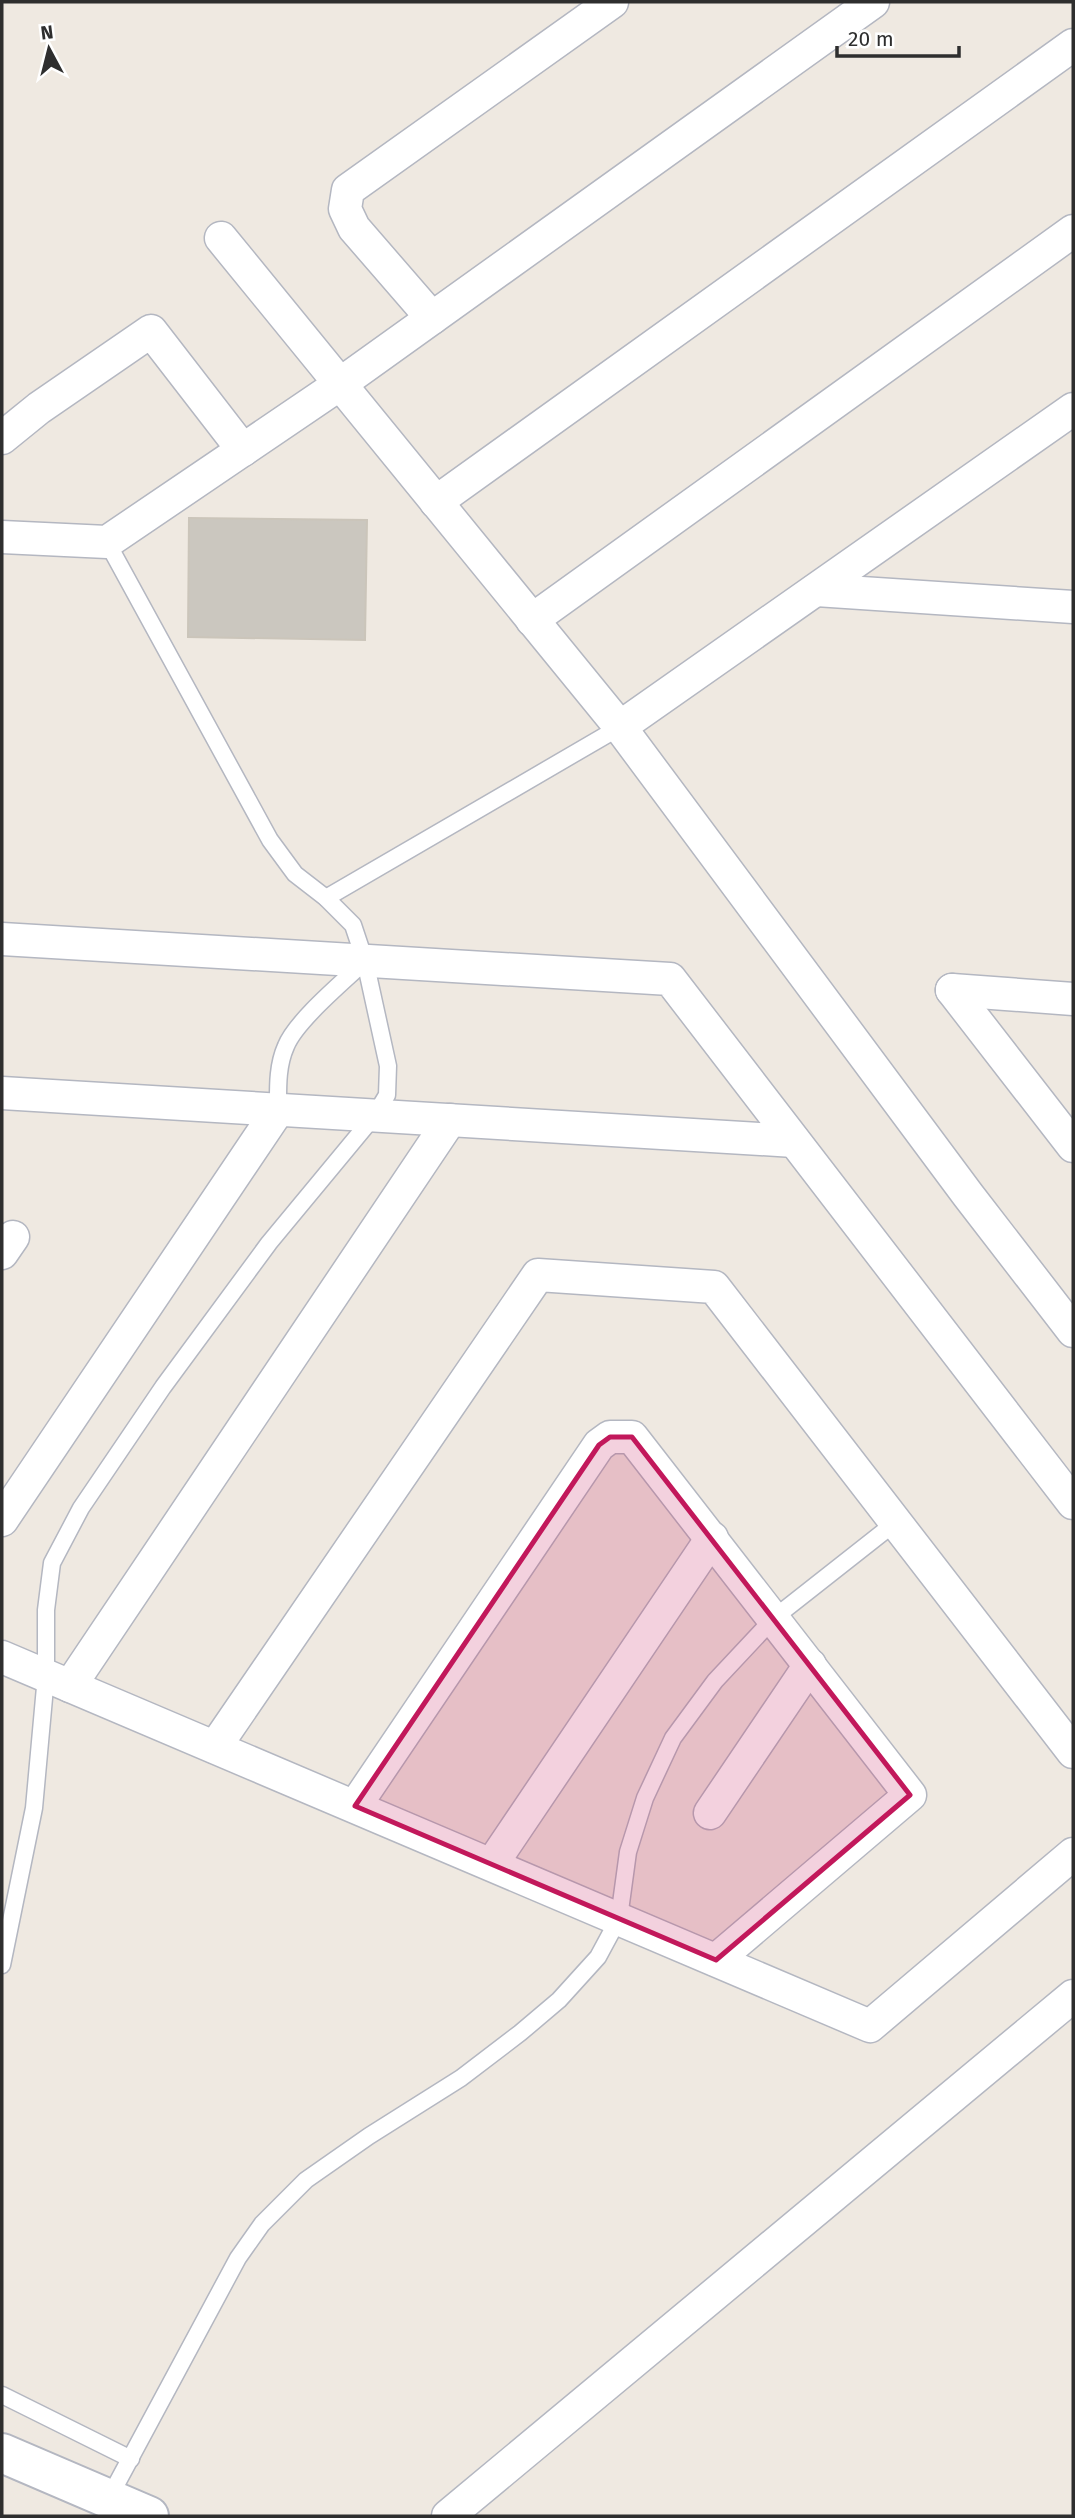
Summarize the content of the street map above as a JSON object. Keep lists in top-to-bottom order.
{
  "scale_bar": "20 m",
  "north": "top"
}
